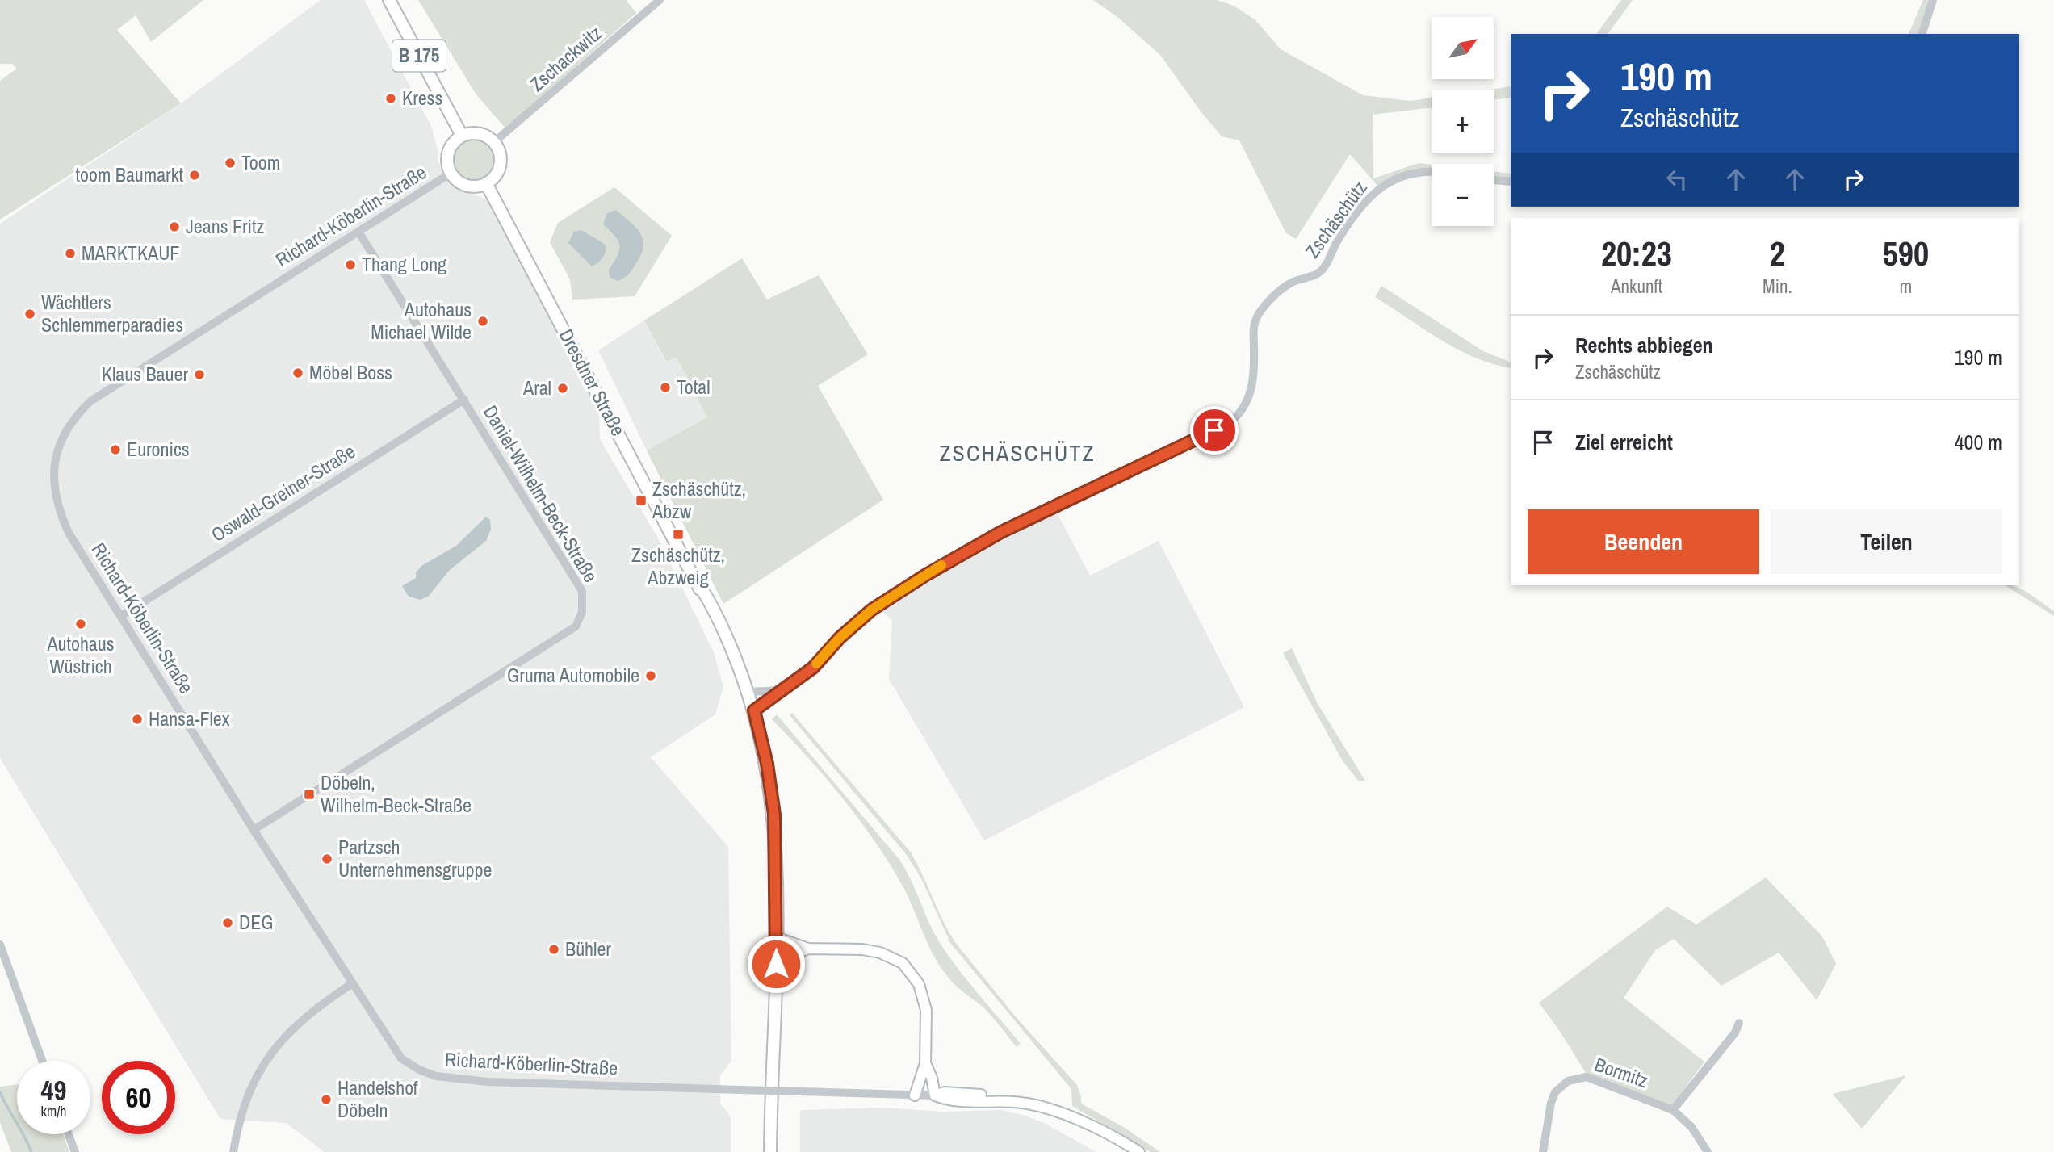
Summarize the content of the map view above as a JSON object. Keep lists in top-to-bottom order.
{
  "streets": {
    "main road": ["B 175", "Dresdner Straße"],
    "street": [
      "Zschackwitz",
      "Richard-Köberlin-Straße",
      "Zschäschütz",
      "Oswald-Greiner-Straße",
      "Daniel-Wilhelm-Beck-Straße",
      "Bormitz"
    ]
  },
  "crossings": [
    ["B 175", "Zschackwitz"],
    ["B 175", "Richard-Köberlin-Straße"],
    ["B 175", "Dresdner Straße"],
    ["Zschackwitz", "Richard-Köberlin-Straße"],
    ["Zschackwitz", "Dresdner Straße"],
    ["Richard-Köberlin-Straße", "Dresdner Straße"],
    ["Richard-Köberlin-Straße", "Oswald-Greiner-Straße"],
    ["Richard-Köberlin-Straße", "Daniel-Wilhelm-Beck-Straße"],
    ["Zschäschütz", "Dresdner Straße"],
    ["Oswald-Greiner-Straße", "Daniel-Wilhelm-Beck-Straße"]
  ],
  "districts": ["ZSCHÄSCHÜTZ"],
  "places": {
    "other": [
      "Kress",
      "Toom",
      "toom Baumarkt",
      "Jeans Fritz",
      "MARKTKAUF",
      "Thang Long",
      "Wächtlers Schlemmerparadies",
      "Autohaus Michael Wilde",
      "Möbel Boss",
      "Klaus Bauer",
      "Total",
      "Aral",
      "Euronics",
      "Autohaus Wüstrich",
      "Gruma Automobile",
      "Hansa-Flex",
      "Partzsch Unternehmensgruppe",
      "DEG",
      "Bühler",
      "Handelshof Döbeln"
    ],
    "transit": ["Zschäschütz, Abzw", "Zschäschütz, Abzweig", "Döbeln, Wilhelm-Beck-Straße"]
  },
  "north": "top right",
  "page": {
    "map_buttons": ["+", "−"],
    "turn": ["190 m", "Zschäschütz"],
    "eta": [
      "20:23",
      "Ankunft",
      "2",
      "Min.",
      "590",
      "m"
    ],
    "list": [
      {
        "name": "Rechts abbiegen",
        "note": "Zschäschütz",
        "value": "190 m"
      },
      {
        "name": "Ziel erreicht",
        "value": "400 m"
      }
    ],
    "buttons": ["Beenden", "Teilen"],
    "speed": "49 km/h",
    "limit": "60"
  }
}
